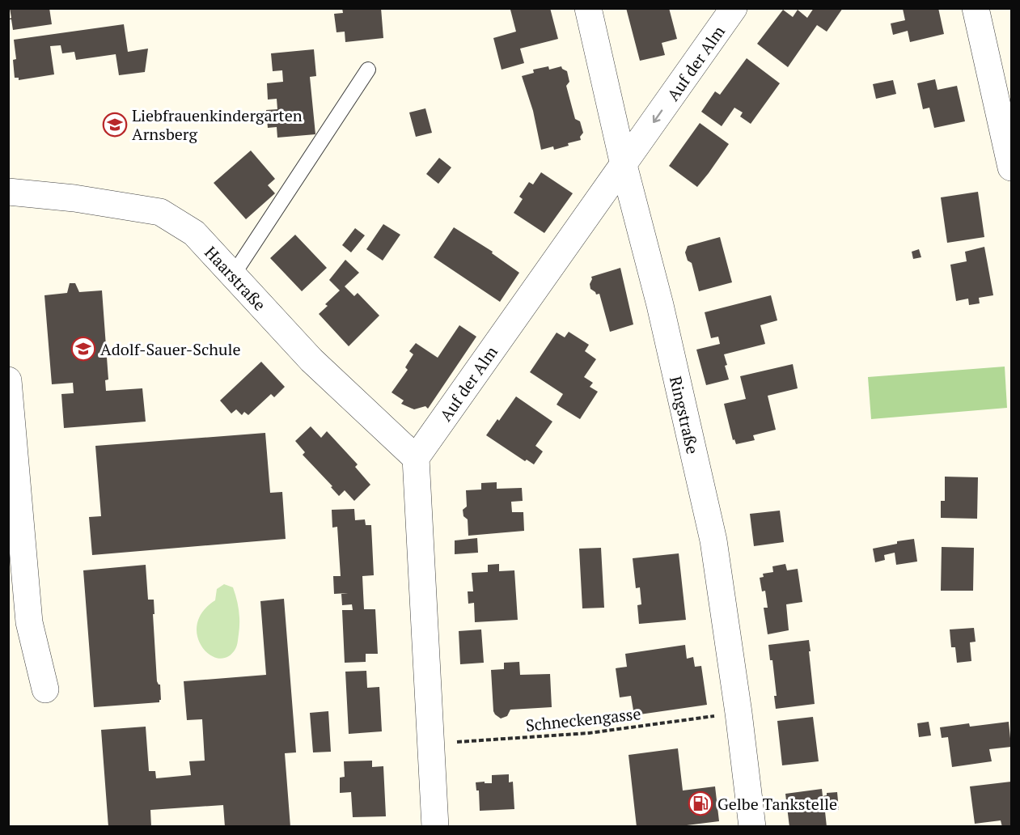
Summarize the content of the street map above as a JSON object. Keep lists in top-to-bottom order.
{
  "streets": {
    "street": ["Auf der Alm", "Haarstraße", "Ringstraße"],
    "path": ["Schneckengasse"]
  },
  "crossings": [
    ["Auf der Alm", "Haarstraße"],
    ["Auf der Alm", "Ringstraße"],
    ["Ringstraße", "Schneckengasse"]
  ],
  "places": {
    "school or university": ["Liebfrauenkindergarten Arnsberg", "Adolf-Sauer-Schule"],
    "fuel station": ["Gelbe Tankstelle"]
  }
}
